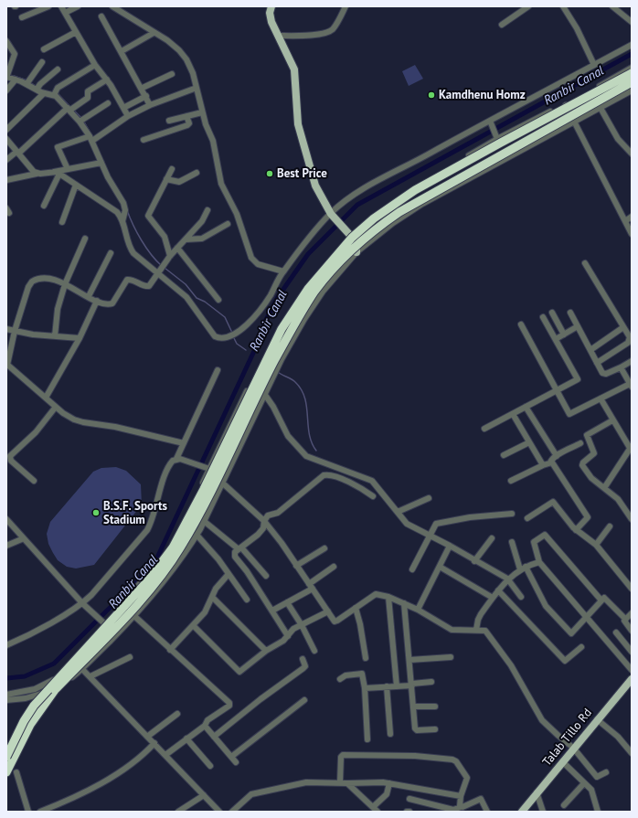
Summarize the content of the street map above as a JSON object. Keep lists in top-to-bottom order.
{
  "streets": {
    "main road": ["Talab Tillo Rd"]
  },
  "water": ["Ranbir Canal"],
  "places": ["Kamdhenu Homz", "Best Price", "B.S.F. Sports Stadium"]
}
